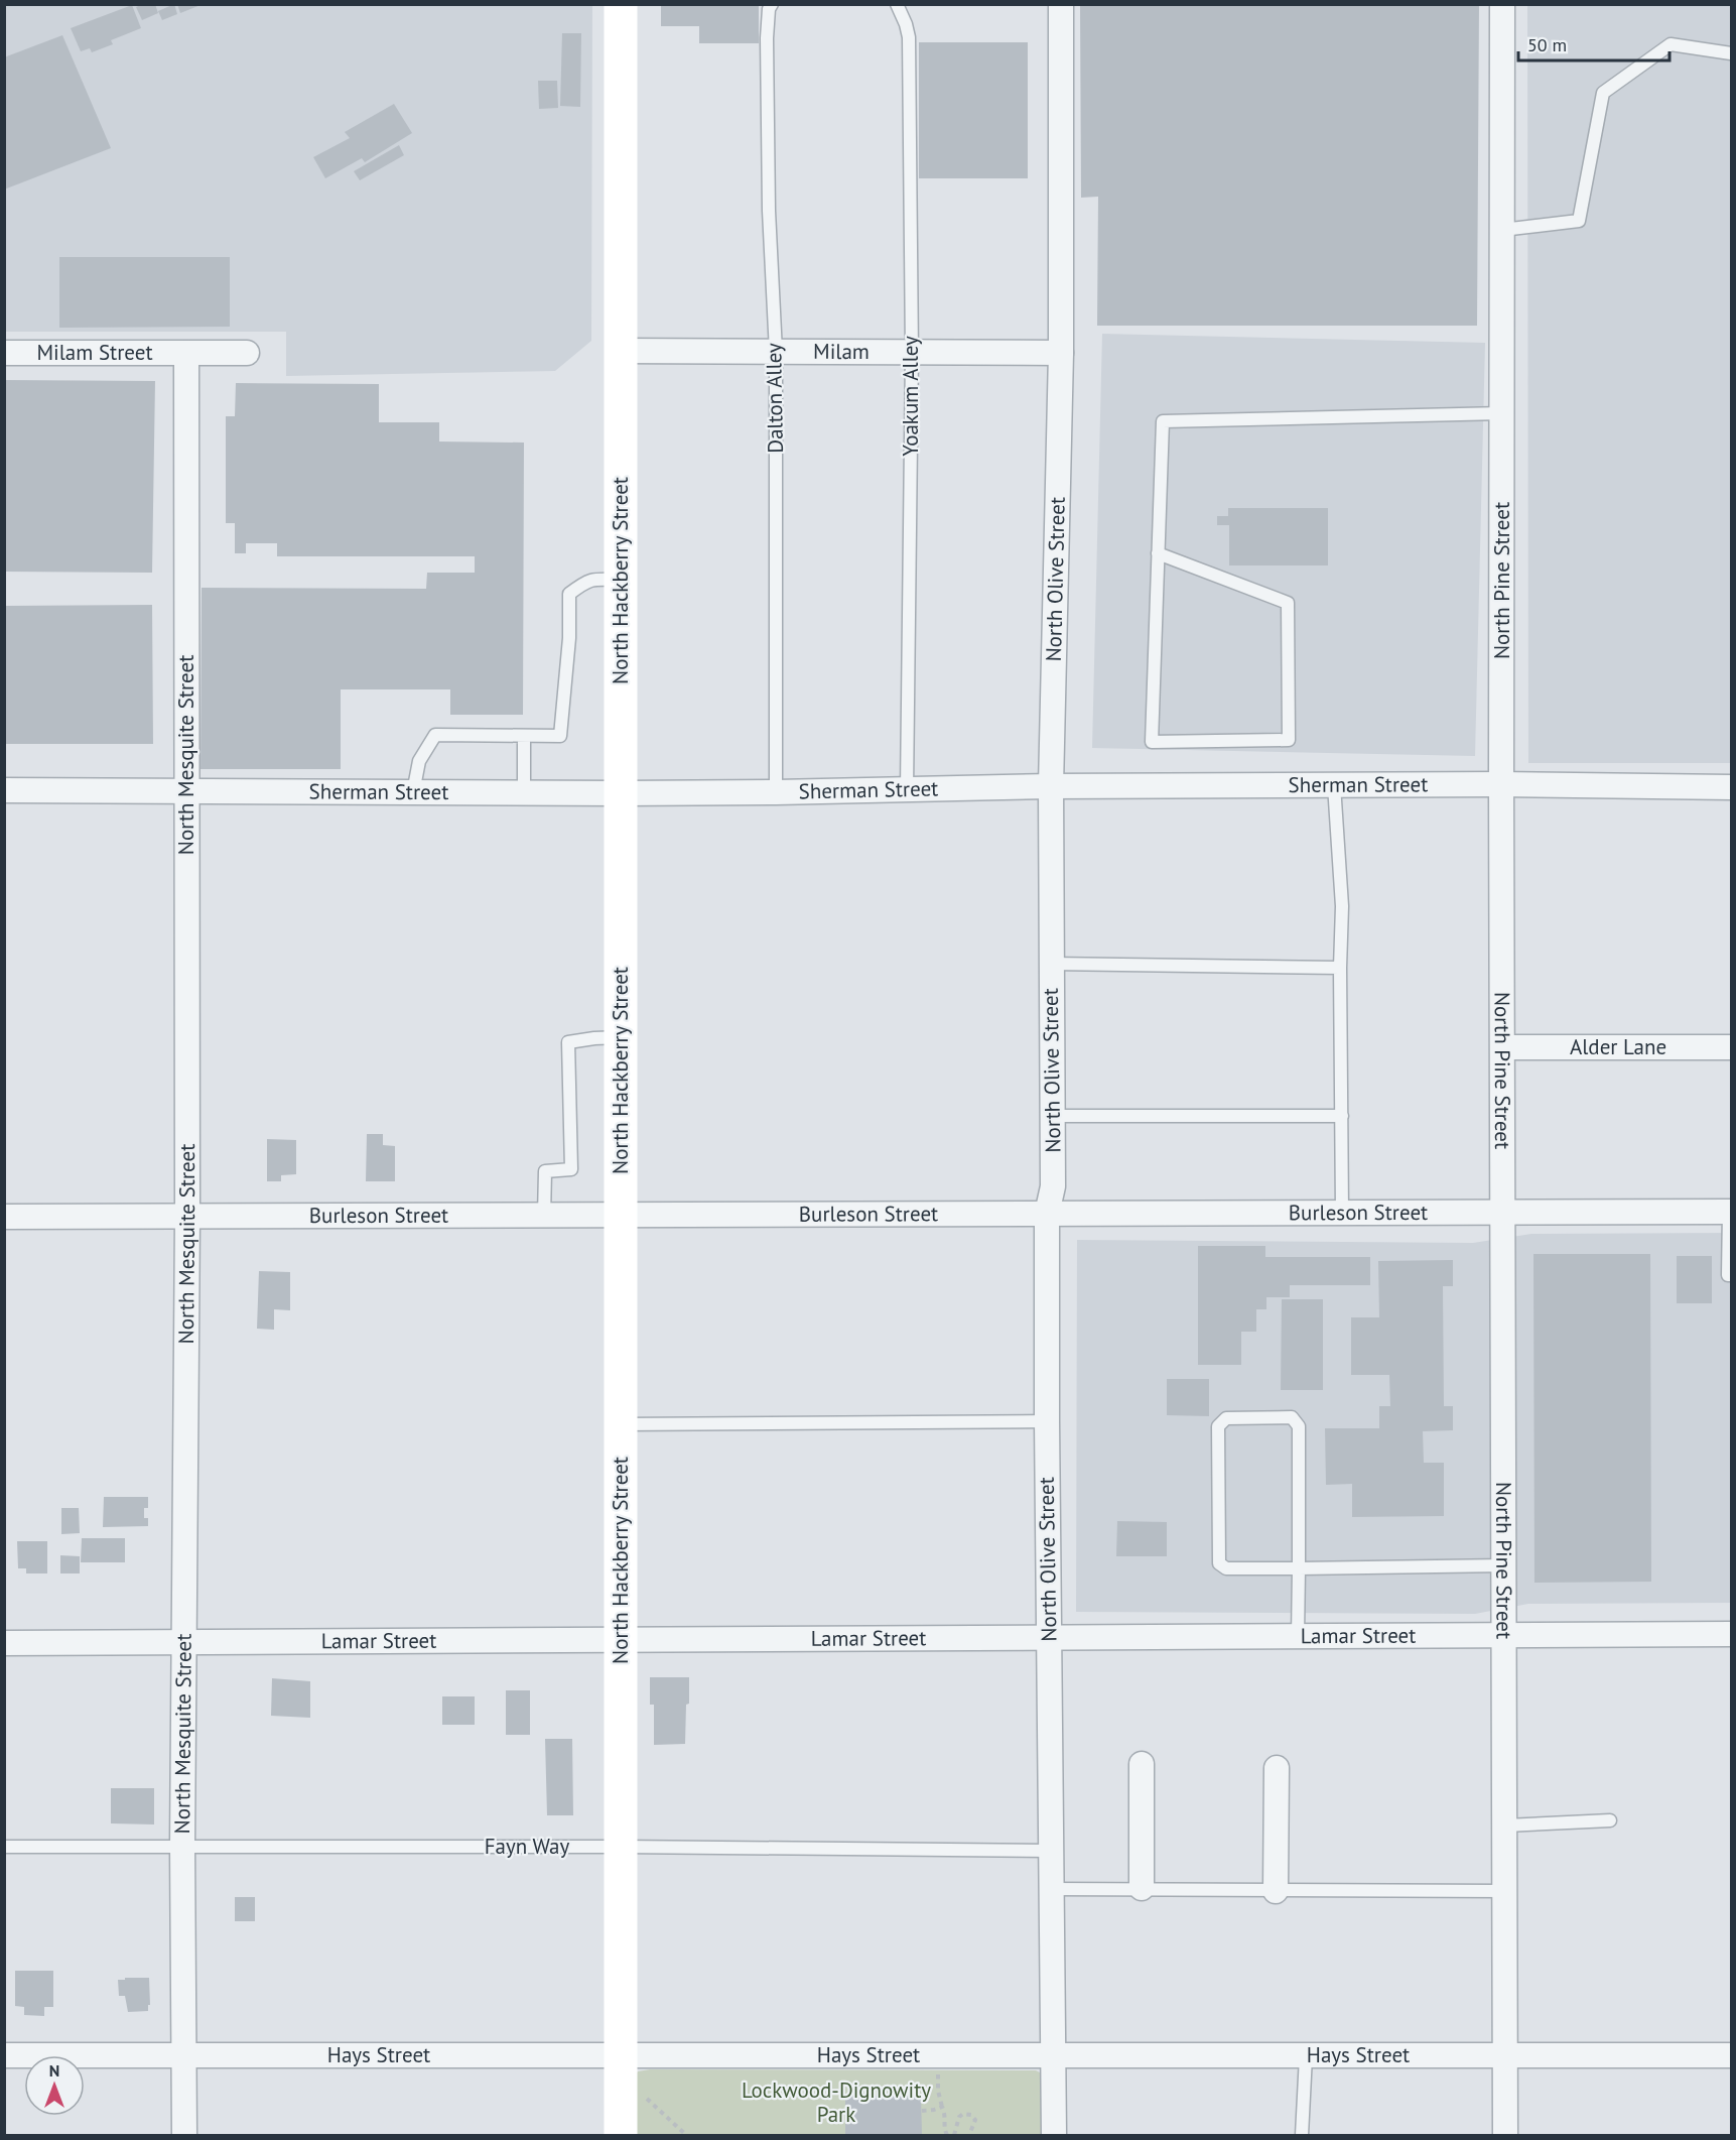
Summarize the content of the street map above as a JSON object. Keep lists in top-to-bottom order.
{
  "streets": {
    "main road": ["North Hackberry Street"],
    "street": [
      "Milam Street",
      "Milam",
      "North Olive Street",
      "North Pine Street",
      "North Mesquite Street",
      "Sherman Street",
      "Alder Lane",
      "Burleson Street",
      "Lamar Street",
      "Hays Street"
    ],
    "lane": ["Yoakum Alley", "Dalton Alley", "Fayn Way"]
  },
  "crossings": [
    ["Milam Street", "North Mesquite Street"],
    ["Milam", "Yoakum Alley"],
    ["Milam", "Dalton Alley"],
    ["Milam", "North Hackberry Street"],
    ["Milam", "North Olive Street"],
    ["Yoakum Alley", "Sherman Street"],
    ["Dalton Alley", "Sherman Street"],
    ["North Hackberry Street", "Sherman Street"],
    ["North Hackberry Street", "Burleson Street"],
    ["North Hackberry Street", "Lamar Street"],
    ["North Hackberry Street", "Fayn Way"],
    ["North Hackberry Street", "Hays Street"],
    ["North Olive Street", "Sherman Street"],
    ["North Olive Street", "Burleson Street"],
    ["North Olive Street", "Lamar Street"],
    ["North Olive Street", "Fayn Way"],
    ["North Olive Street", "Hays Street"],
    ["North Pine Street", "Sherman Street"],
    ["North Pine Street", "Alder Lane"],
    ["North Pine Street", "Burleson Street"],
    ["North Pine Street", "Lamar Street"],
    ["North Pine Street", "Hays Street"],
    ["North Mesquite Street", "Sherman Street"],
    ["North Mesquite Street", "Burleson Street"],
    ["North Mesquite Street", "Lamar Street"],
    ["North Mesquite Street", "Fayn Way"],
    ["North Mesquite Street", "Hays Street"]
  ],
  "parks": ["Lockwood-Dignowity Park"],
  "scale_bar": "50 m",
  "north": "top"
}
